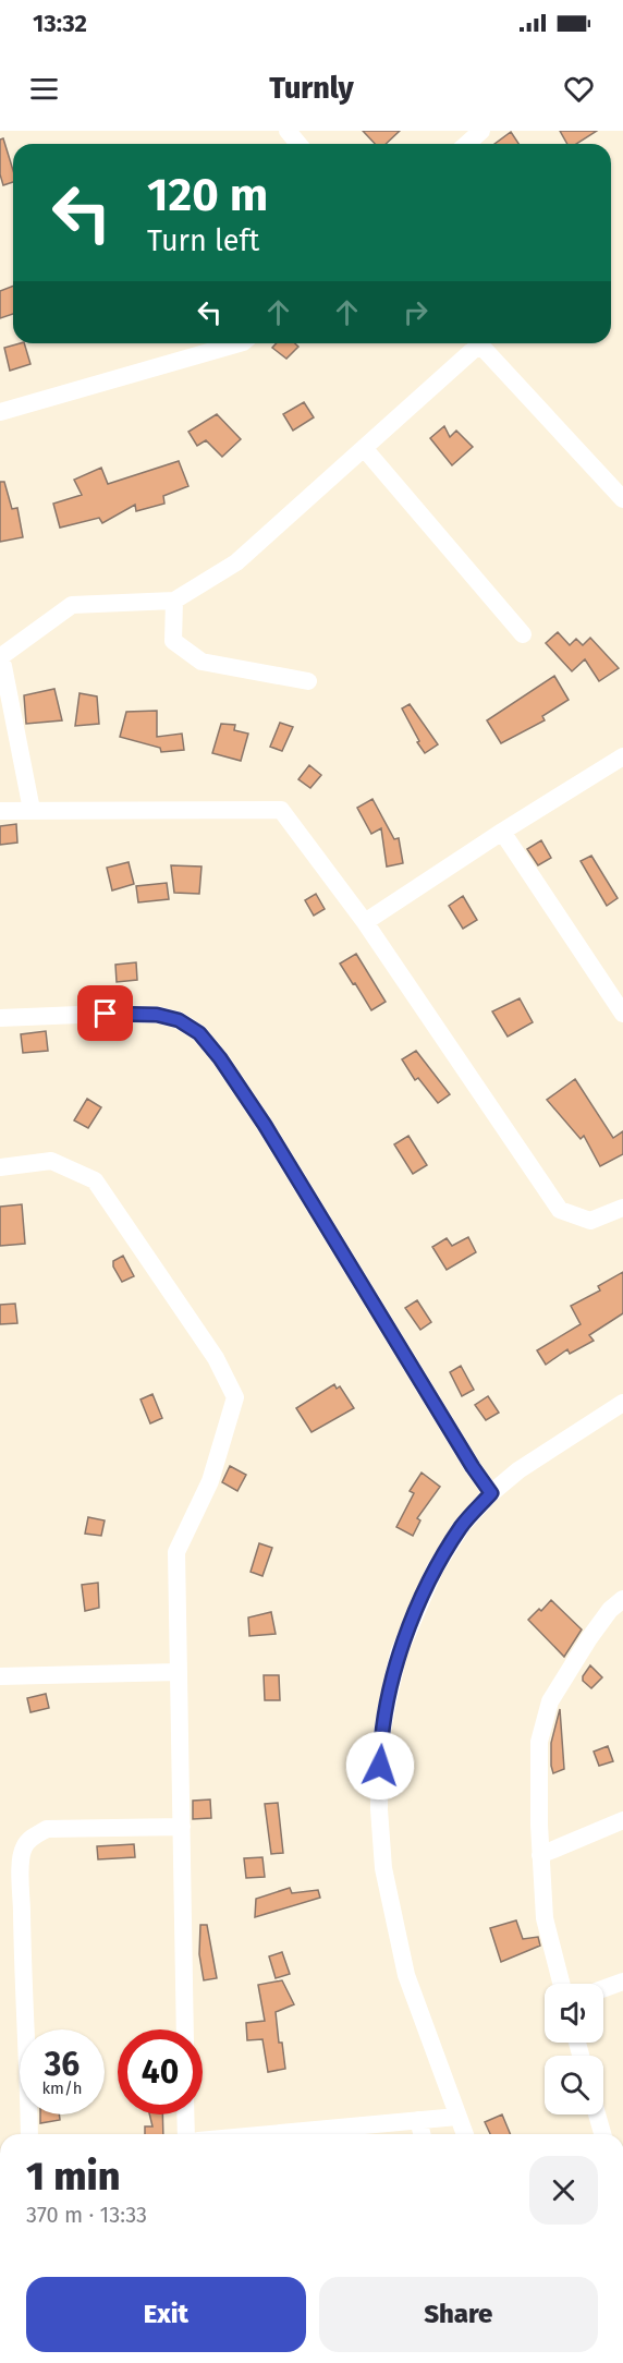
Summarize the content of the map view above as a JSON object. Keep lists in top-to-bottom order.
{
  "page": {
    "status": "13:32",
    "header": "Turnly",
    "turn": ["120 m", "Turn left"],
    "speed": "36 km/h",
    "limit": "40",
    "heading": ["1 min", "370 m · 13:33"],
    "buttons": ["Exit", "Share"]
  }
}
